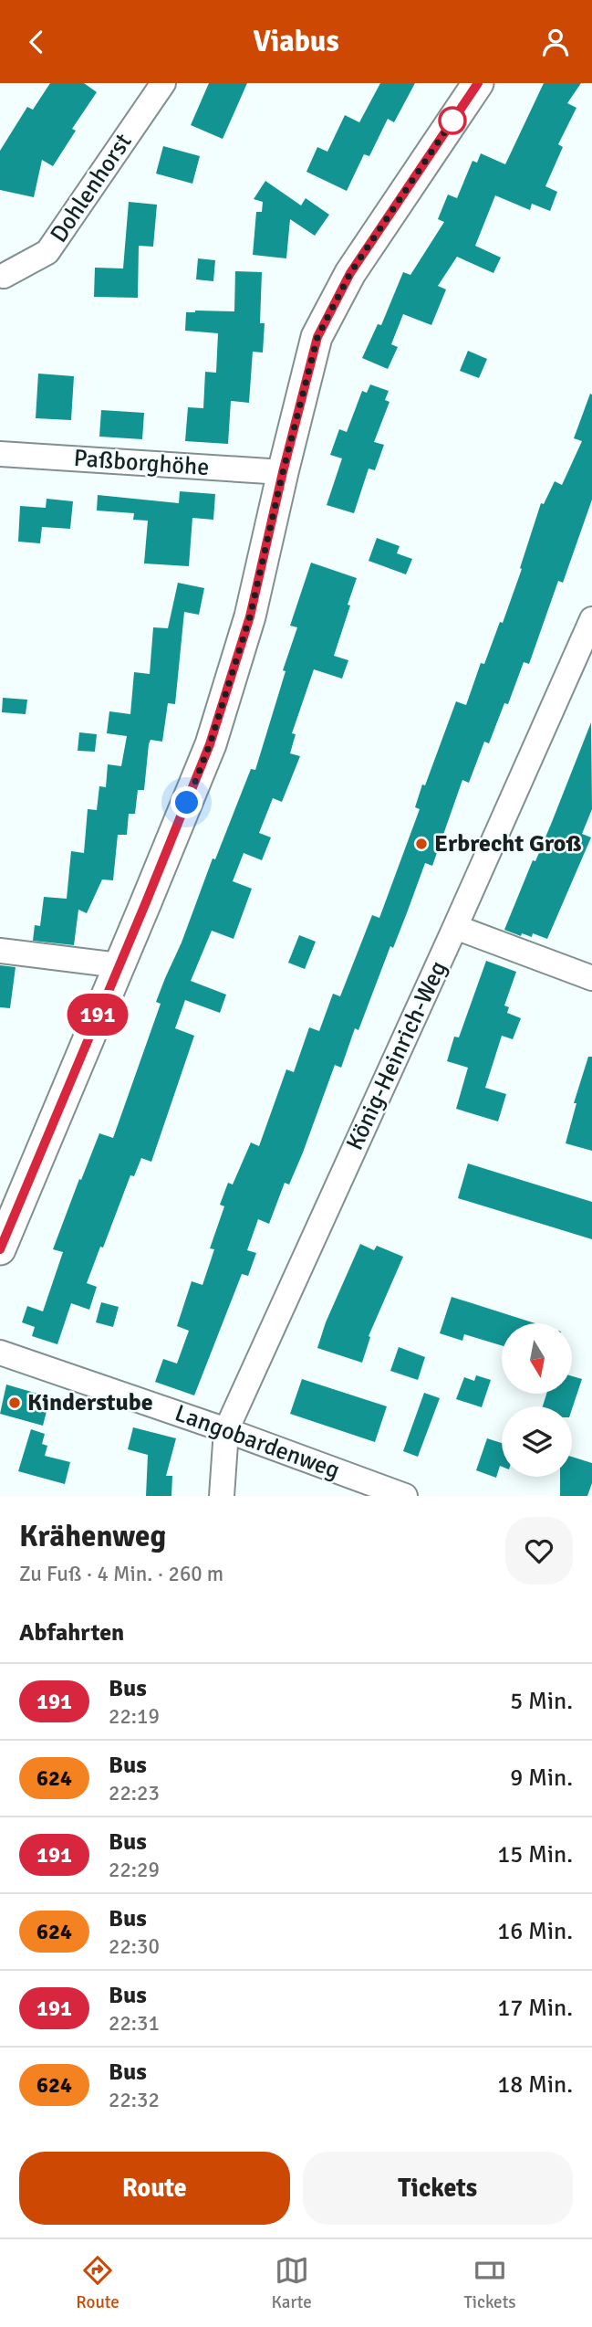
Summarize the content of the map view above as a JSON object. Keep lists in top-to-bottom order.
{
  "streets": {
    "street": [
      "Dohlenhorst",
      "Paßborghöhe",
      "König-Heinrich-Weg",
      "Langobardenweg"
    ]
  },
  "crossings": [
    ["König-Heinrich-Weg", "Langobardenweg"]
  ],
  "places": ["Erbrecht Groß", "Kinderstube"],
  "lines": ["bus line 191"],
  "north": "bottom",
  "page": {
    "header": "Viabus",
    "on_map": "191",
    "heading": [
      ["Krähenweg", "Zu Fuß · 4 Min. · 260 m"],
      "Abfahrten"
    ],
    "list": [
      {
        "mark": "191",
        "name": "Bus",
        "note": "22:19",
        "value": "5 Min."
      },
      {
        "mark": "624",
        "name": "Bus",
        "note": "22:23",
        "value": "9 Min."
      },
      {
        "mark": "191",
        "name": "Bus",
        "note": "22:29",
        "value": "15 Min."
      },
      {
        "mark": "624",
        "name": "Bus",
        "note": "22:30",
        "value": "16 Min."
      },
      {
        "mark": "191",
        "name": "Bus",
        "note": "22:31",
        "value": "17 Min."
      },
      {
        "mark": "624",
        "name": "Bus",
        "note": "22:32",
        "value": "18 Min."
      }
    ],
    "buttons": ["Route", "Tickets"],
    "tabs": ["Route", "Karte", "Tickets"]
  }
}
